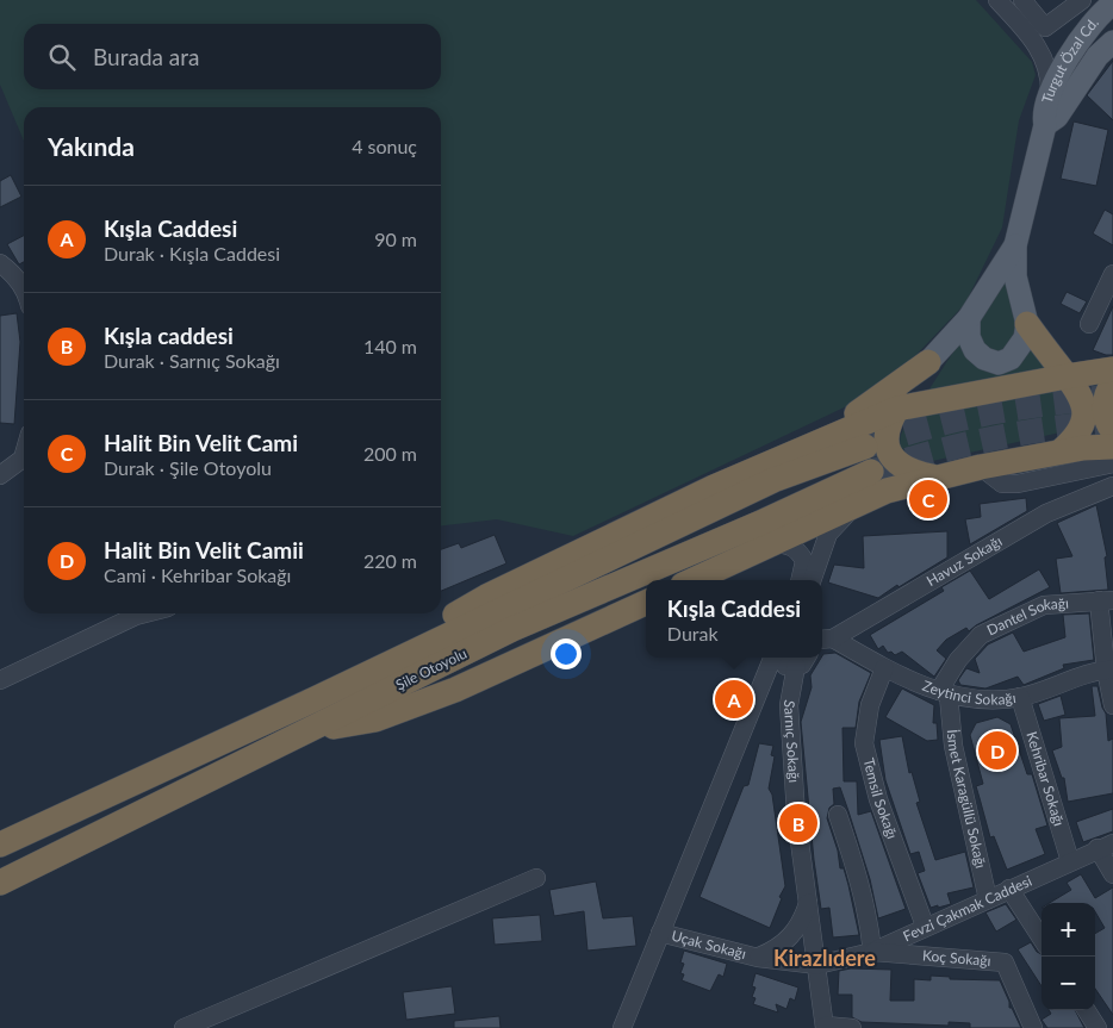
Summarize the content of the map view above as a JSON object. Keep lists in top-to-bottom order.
{
  "streets": {
    "highway": ["Şile Otoyolu"],
    "main road": ["Turgut Özal Cd."],
    "street": [
      "Havuz Sokağı",
      "Dantel Sokağı",
      "Zeytinci Sokağı",
      "Sarnıç Sokağı",
      "Kehribar Sokağı",
      "İsmet Karagüllü Sokağı",
      "Temsil Sokağı",
      "Fevzi Çakmak Caddesi",
      "Uçak Sokağı",
      "Koç Sokağı"
    ]
  },
  "crossings": [
    ["Havuz Sokağı", "Zeytinci Sokağı"],
    ["Dantel Sokağı", "Zeytinci Sokağı"],
    ["Dantel Sokağı", "İsmet Karagüllü Sokağı"],
    ["Zeytinci Sokağı", "Kehribar Sokağı"],
    ["Zeytinci Sokağı", "İsmet Karagüllü Sokağı"],
    ["Zeytinci Sokağı", "Temsil Sokağı"],
    ["Sarnıç Sokağı", "Fevzi Çakmak Caddesi"],
    ["Sarnıç Sokağı", "Uçak Sokağı"],
    ["Kehribar Sokağı", "Fevzi Çakmak Caddesi"],
    ["İsmet Karagüllü Sokağı", "Fevzi Çakmak Caddesi"],
    ["Temsil Sokağı", "Fevzi Çakmak Caddesi"],
    ["Fevzi Çakmak Caddesi", "Uçak Sokağı"],
    ["Fevzi Çakmak Caddesi", "Koç Sokağı"]
  ],
  "districts": ["Kirazlıdere"],
  "page": {
    "search": "Burada ara",
    "heading": ["Yakında", "4 sonuç"],
    "list": [
      {
        "mark": "A",
        "name": "Kışla Caddesi",
        "note": "Durak · Kışla Caddesi",
        "value": "90 m"
      },
      {
        "mark": "B",
        "name": "Kışla caddesi",
        "note": "Durak · Sarnıç Sokağı",
        "value": "140 m"
      },
      {
        "mark": "C",
        "name": "Halit Bin Velit Cami",
        "note": "Durak · Şile Otoyolu",
        "value": "200 m"
      },
      {
        "mark": "D",
        "name": "Halit Bin Velit Camii",
        "note": "Cami · Kehribar Sokağı",
        "value": "220 m"
      }
    ],
    "pins": [
      "C",
      "A",
      "D",
      "B"
    ],
    "popup": ["Kışla Caddesi", "Durak"],
    "map_buttons": ["+", "−"]
  }
}
